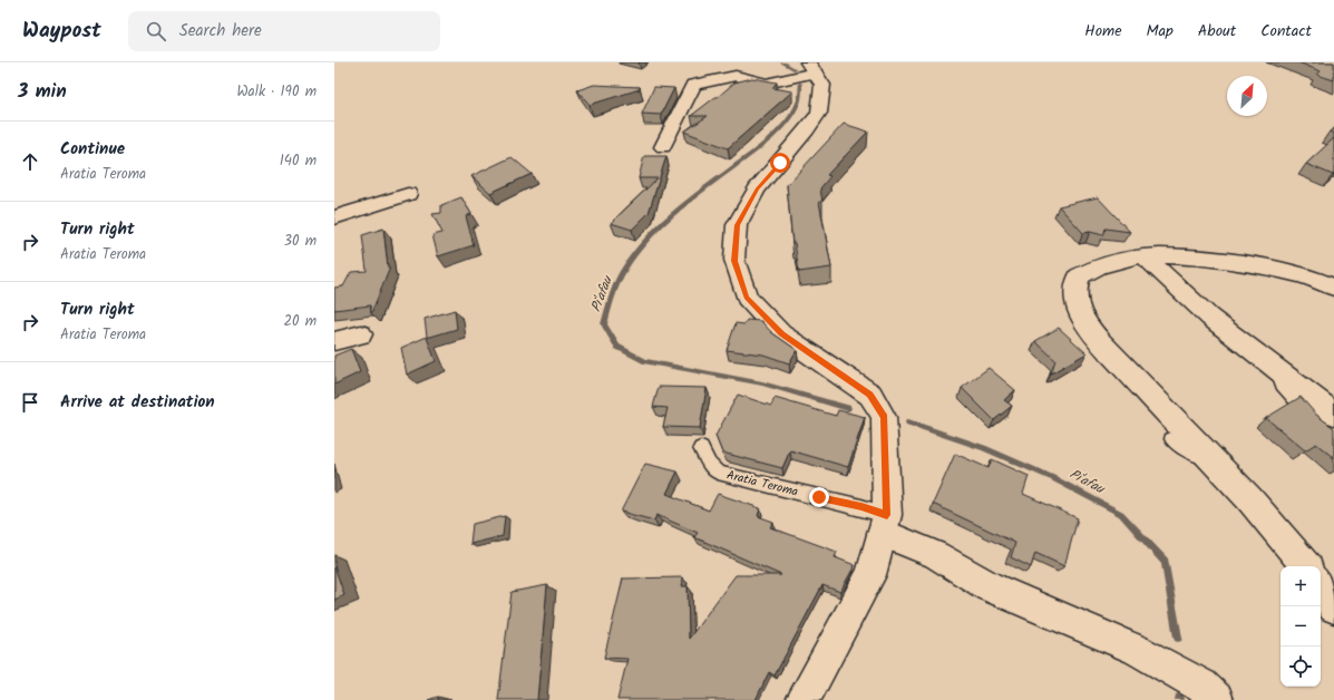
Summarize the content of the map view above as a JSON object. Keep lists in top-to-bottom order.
{
  "streets": {
    "lane": ["Aratia Teroma"]
  },
  "water": ["Pi'afau"],
  "north": "top right",
  "page": {
    "header": "Waypost",
    "search": "Search here",
    "nav": [
      "Home",
      "Map",
      "About",
      "Contact"
    ],
    "heading": ["3 min", "Walk · 190 m"],
    "list": [
      ["Continue", "Aratia Teroma", "140 m"],
      ["Turn right", "Aratia Teroma", "30 m"],
      ["Turn right", "Aratia Teroma", "20 m"],
      "Arrive at destination"
    ],
    "map_buttons": ["+", "−"]
  }
}
